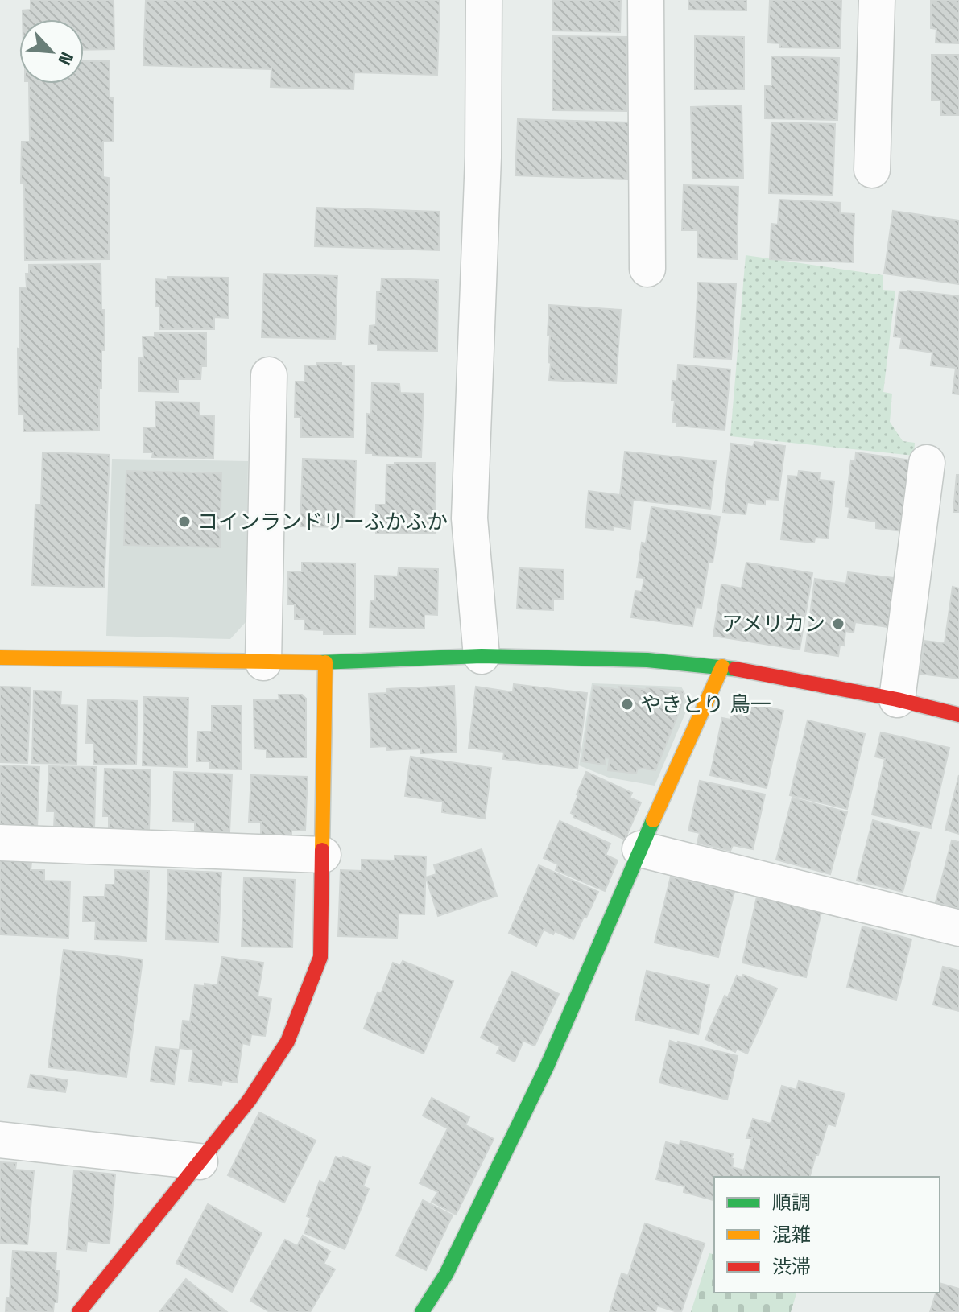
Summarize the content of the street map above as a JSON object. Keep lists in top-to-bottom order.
{
  "places": ["コインランドリーふかふか", "アメリカン", "やきとり 鳥一"],
  "legend": ["順調", "混雑", "渋滞"],
  "north": "bottom right"
}
